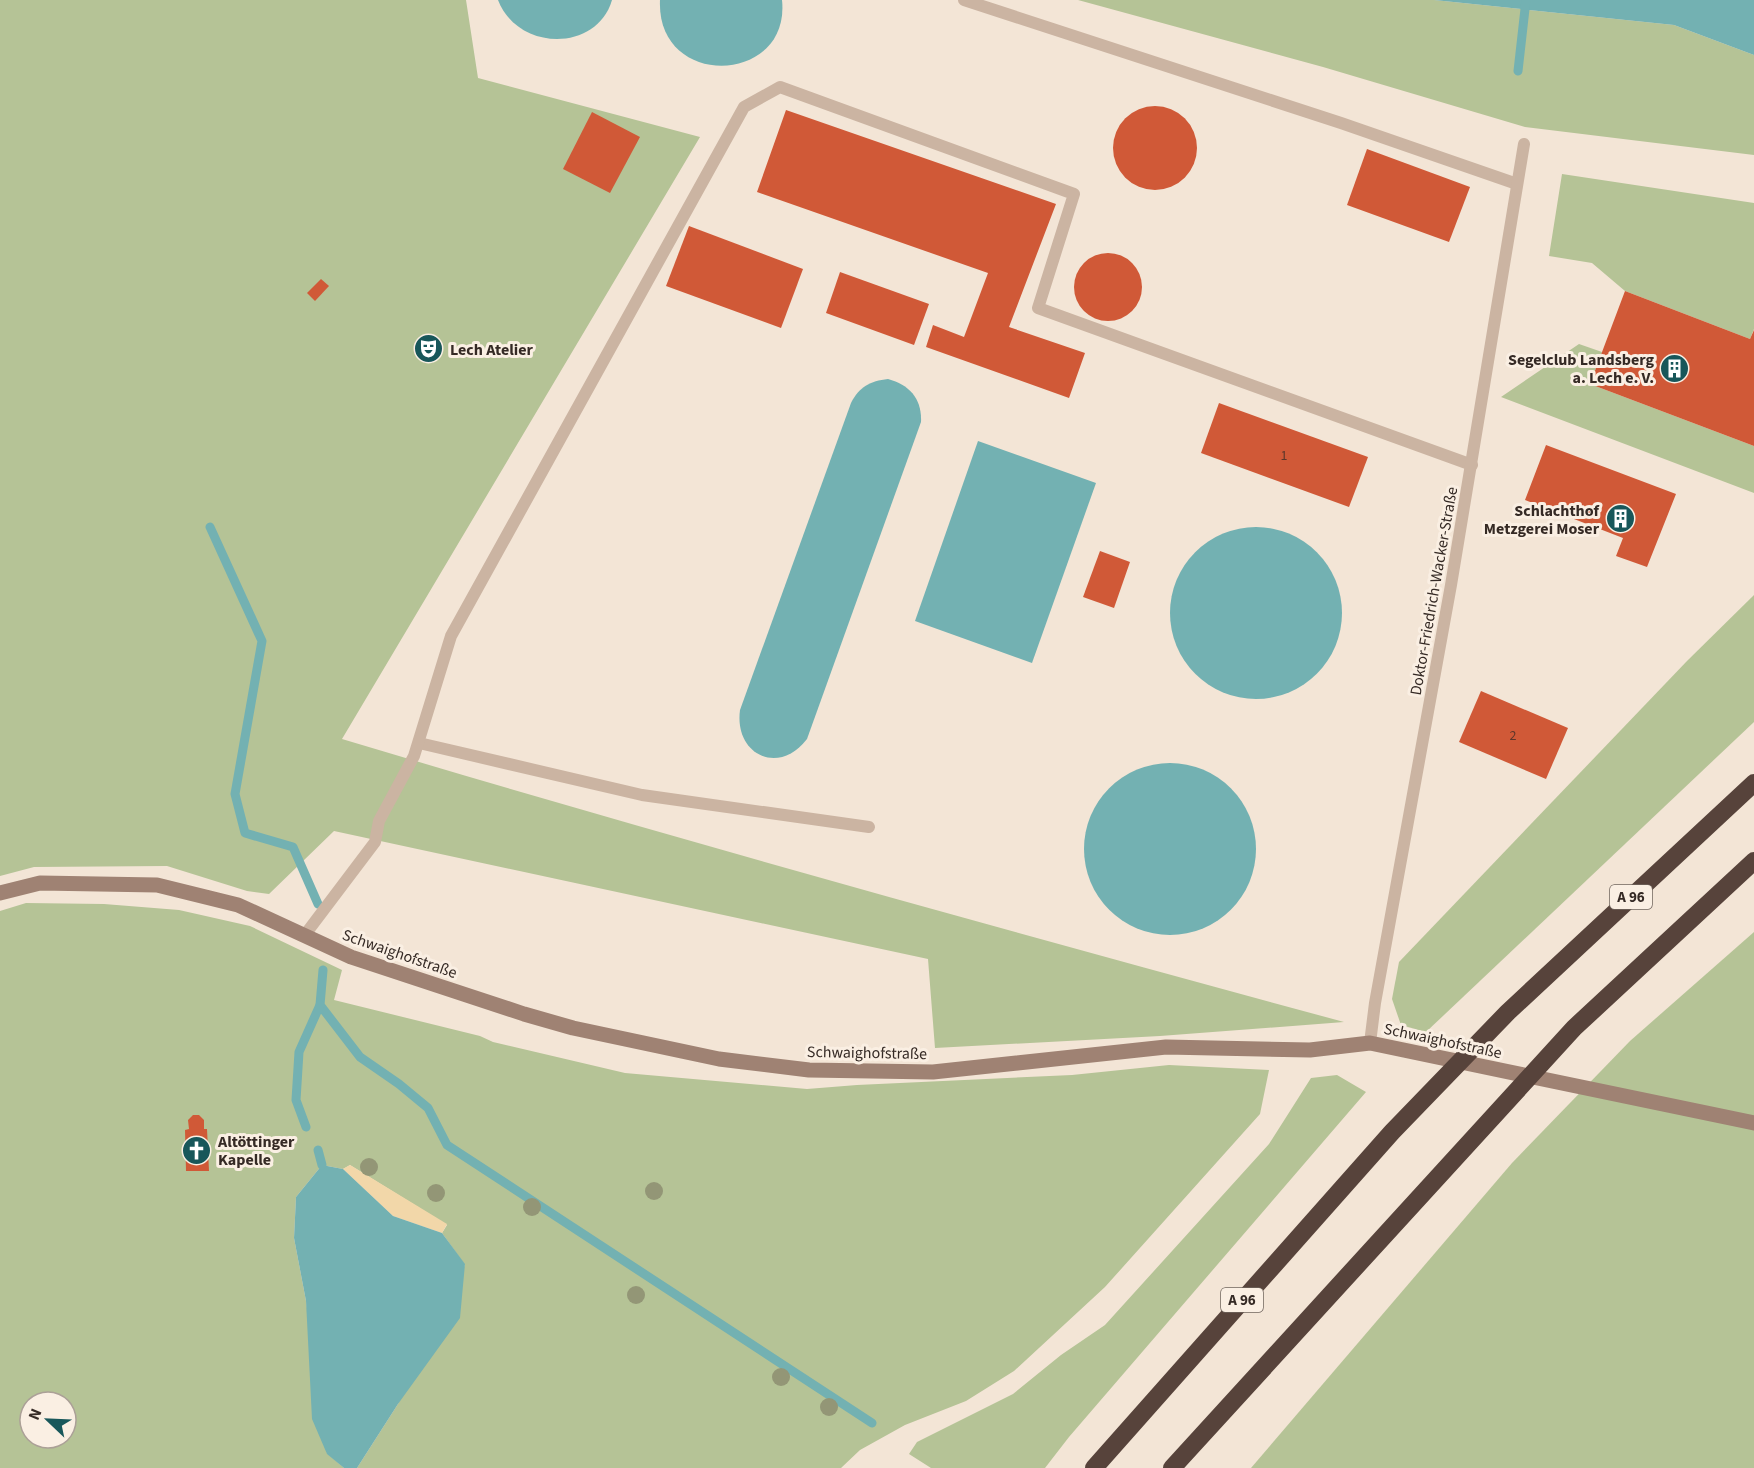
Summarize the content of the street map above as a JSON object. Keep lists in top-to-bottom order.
{
  "streets": {
    "highway": ["A 96"],
    "street": ["Schwaighofstraße"],
    "lane": ["Doktor-Friedrich-Wacker-Straße"]
  },
  "crossings": [
    ["Doktor-Friedrich-Wacker-Straße", "Schwaighofstraße"]
  ],
  "places": {
    "theatre": ["Lech Atelier"],
    "building": ["Segelclub Landsberg a. Lech e. V.", "Schlachthof Metzgerei Moser"],
    "church": ["Altöttinger Kapelle"]
  },
  "house_numbers": ["1", "2"],
  "north": "top left"
}
